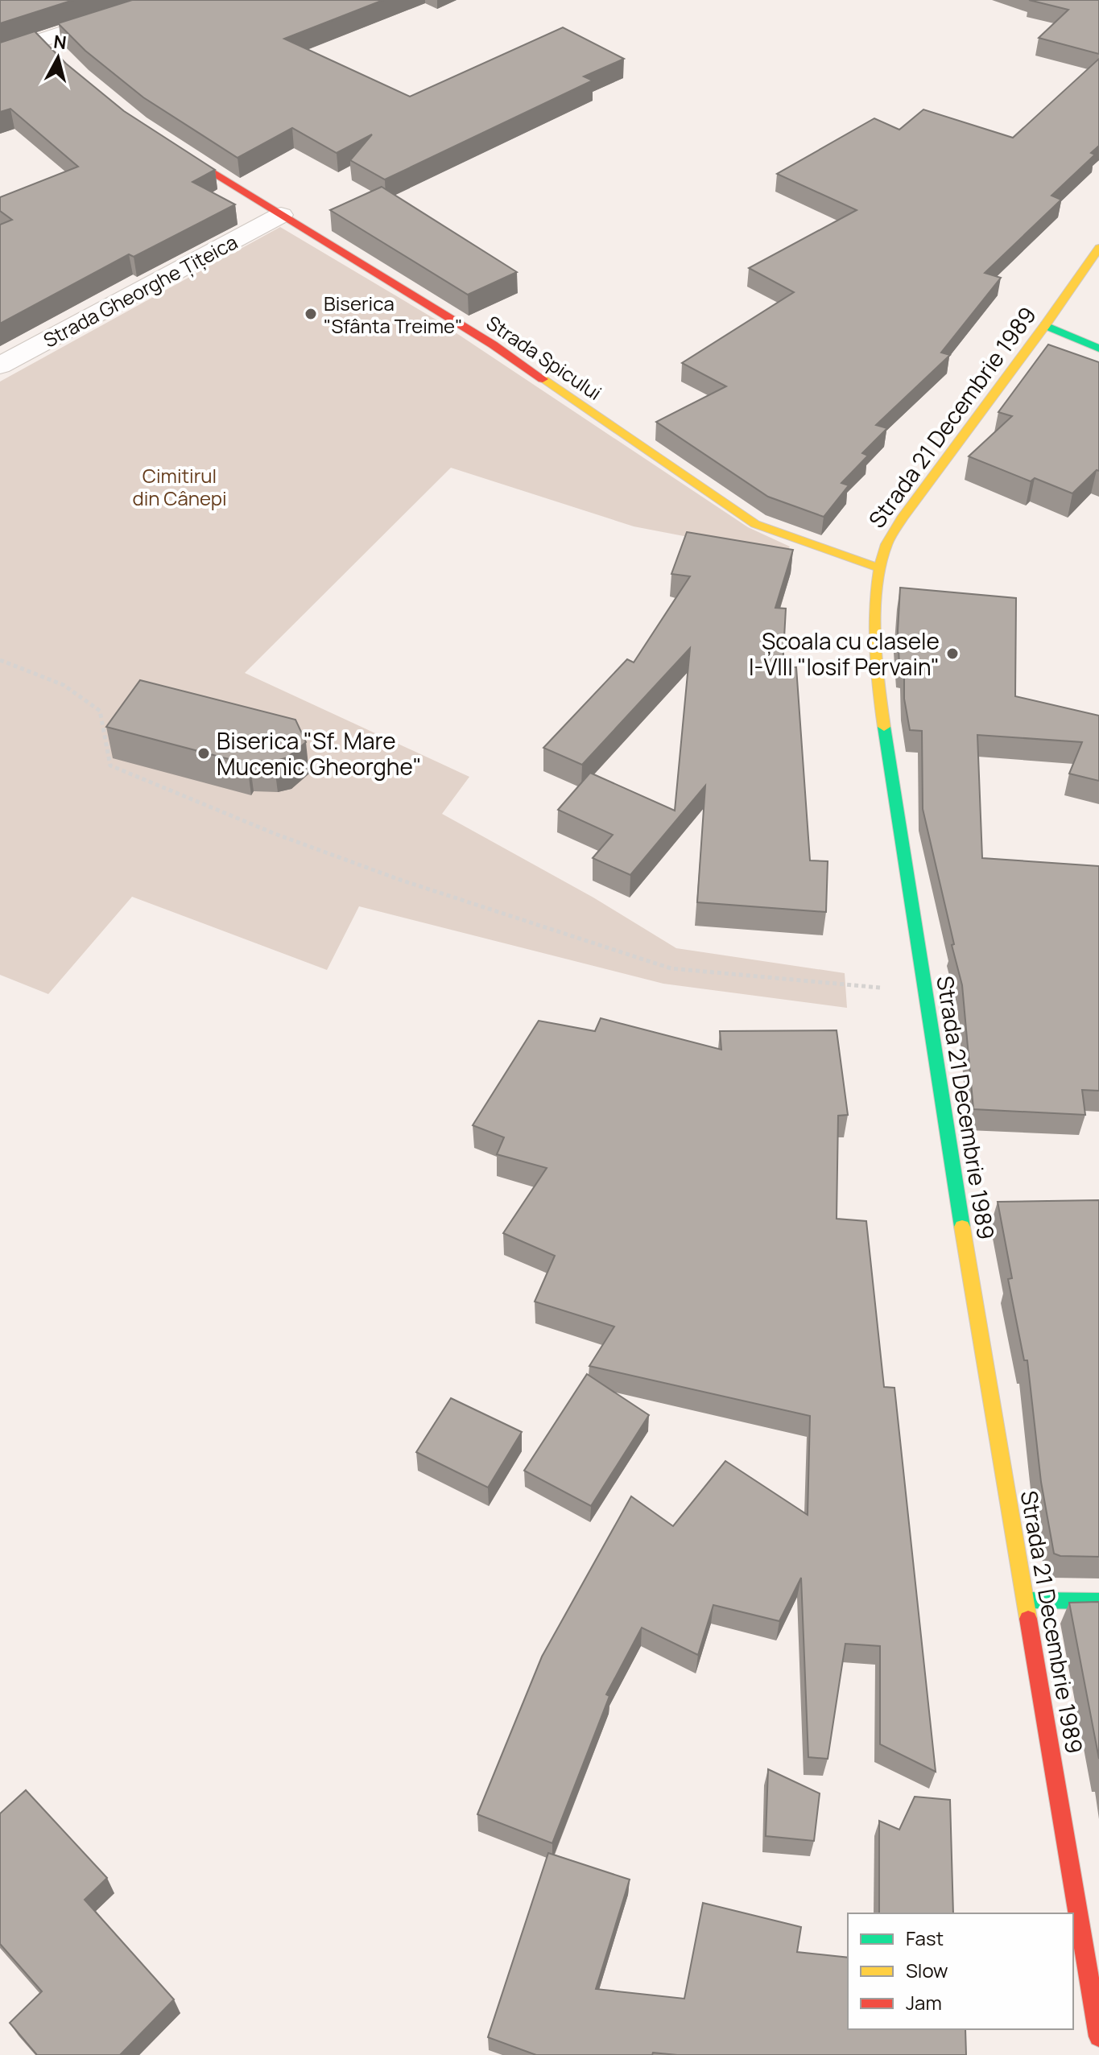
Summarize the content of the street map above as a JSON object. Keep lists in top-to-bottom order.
{
  "streets": {
    "main road": ["Strada Spicului", "Strada 21 Decembrie 1989"],
    "street": ["Strada Gheorghe Țițeica"]
  },
  "crossings": [
    ["Strada Gheorghe Țițeica", "Strada Spicului"],
    ["Strada Spicului", "Strada 21 Decembrie 1989"]
  ],
  "parks": ["Cimitirul din Cânepi"],
  "places": ["Biserica \"Sfânta Treime\"", "Școala cu clasele I-VIII \"Iosif Pervain\"", "Biserica \"Sf. Mare Mucenic Gheorghe\""],
  "legend": ["Fast", "Slow", "Jam"],
  "north": "top"
}
